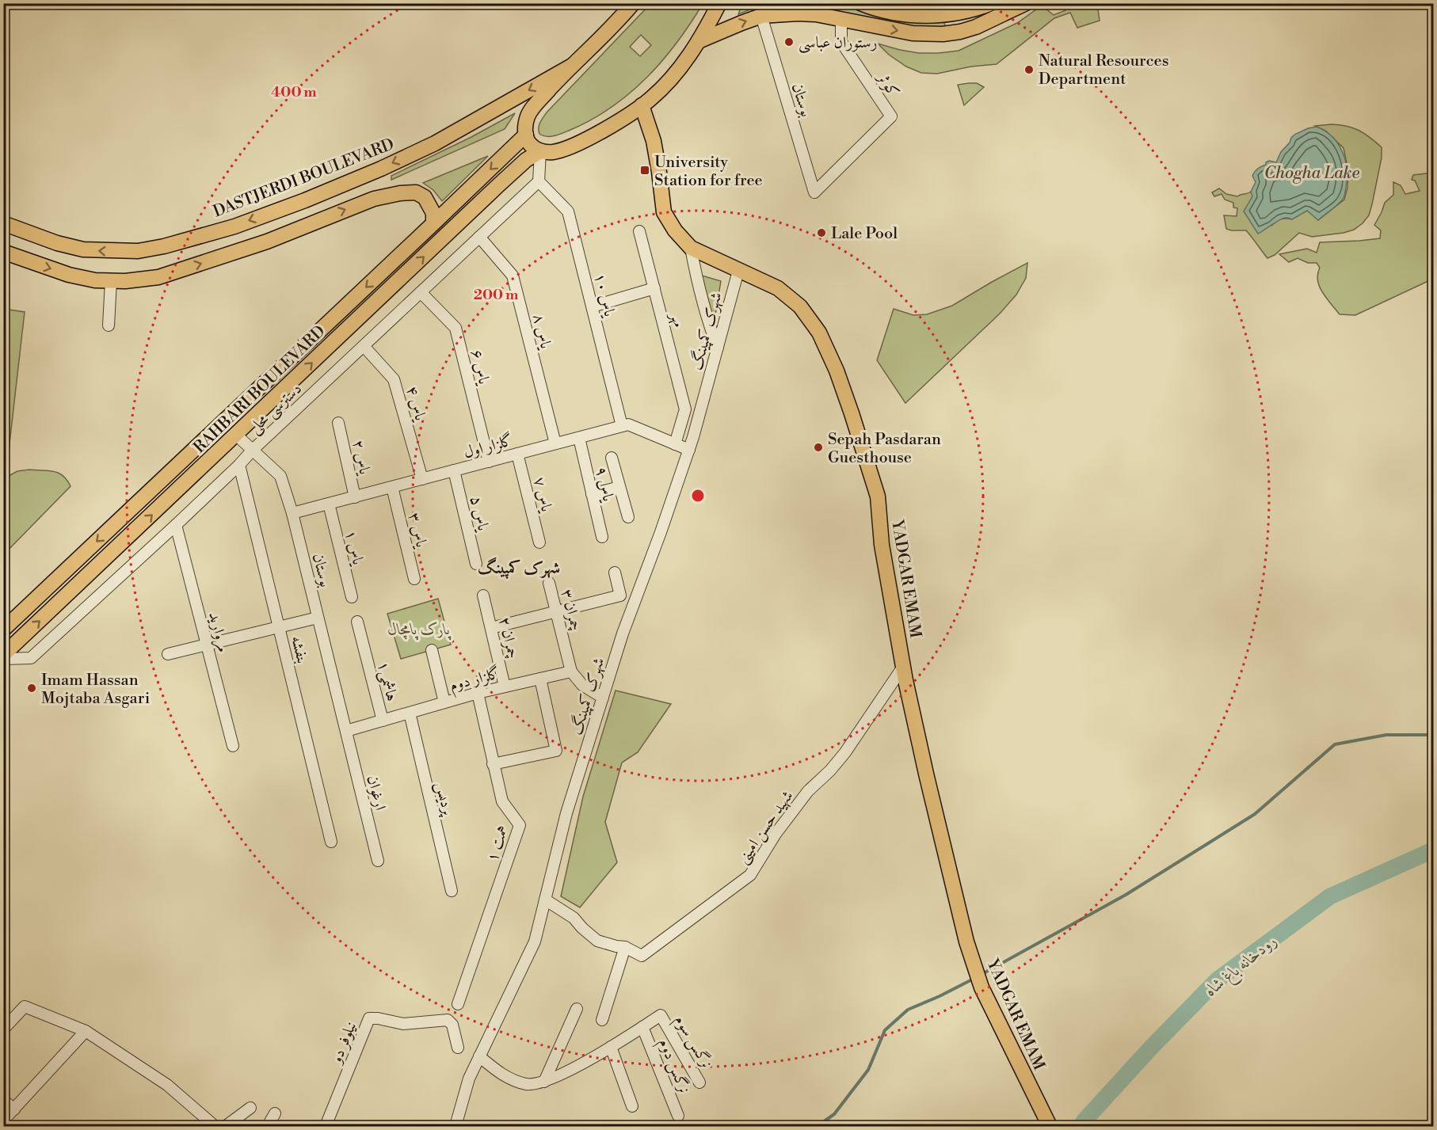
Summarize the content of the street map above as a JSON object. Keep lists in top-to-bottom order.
{
  "streets": {
    "main road": ["DASTJERDI BOULEVARD", "RAHBARI BOULEVARD", "YADGAR EMAM"],
    "street": [
      "کوثر",
      "بوستان",
      "یاس ۱۰",
      "مهر",
      "یاس ۸",
      "شهرک کمپینگ",
      "یاس ۶",
      "یاس ۴",
      "دسترسی محلی",
      "گلزار اول",
      "یاس ۲",
      "یاس ۹",
      "یاس ۷",
      "یاس ۵",
      "یاس ۳",
      "یاس ۱",
      "چمران ۳",
      "مروارید",
      "چمران ۲",
      "بنفشه",
      "گلزار دوم",
      "هاشمی۱",
      "ارغوان",
      "پردیس",
      "شهید حسن امینی",
      "همت ۱",
      "نرگس سوم",
      "نیلوفر دو",
      "نرگس دوم"
    ]
  },
  "crossings": [
    ["کوثر", "بوستان"],
    ["بوستان", "RAHBARI BOULEVARD"],
    ["بوستان", "دسترسی محلی"],
    ["بوستان", "گلزار اول"],
    ["بوستان", "گلزار دوم"],
    ["بوستان", "ارغوان"],
    ["یاس ۱۰", "دسترسی محلی"],
    ["یاس ۱۰", "گلزار اول"],
    ["مهر", "گلزار اول"],
    ["یاس ۸", "دسترسی محلی"],
    ["یاس ۸", "گلزار اول"],
    ["شهرک کمپینگ", "گلزار اول"],
    ["شهرک کمپینگ", "YADGAR EMAM"],
    ["شهرک کمپینگ", "شهید حسن امینی"],
    ["یاس ۶", "دسترسی محلی"],
    ["یاس ۶", "گلزار اول"],
    ["RAHBARI BOULEVARD", "دسترسی محلی"],
    ["یاس ۴", "دسترسی محلی"],
    ["یاس ۴", "گلزار اول"],
    ["دسترسی محلی", "مروارید"],
    ["دسترسی محلی", "بنفشه"],
    ["گلزار اول", "یاس ۲"],
    ["گلزار اول", "یاس ۹"],
    ["گلزار اول", "یاس ۷"],
    ["گلزار اول", "یاس ۵"],
    ["گلزار اول", "یاس ۳"],
    ["گلزار اول", "یاس ۱"],
    ["YADGAR EMAM", "شهید حسن امینی"],
    ["چمران ۳", "گلزار دوم"],
    ["چمران ۲", "گلزار دوم"],
    ["گلزار دوم", "هاشمی۱"],
    ["گلزار دوم", "ارغوان"],
    ["گلزار دوم", "پردیس"],
    ["گلزار دوم", "همت ۱"],
    ["نرگس سوم", "نرگس دوم"]
  ],
  "districts": ["شهرک کمپینگ"],
  "water": ["Chogha Lake", "رودخانه باغ شاه"],
  "parks": ["پارک پامچال"],
  "places": {
    "other": [
      "رستوران عباسی",
      "Natural Resources Department",
      "Lale Pool",
      "Sepah Pasdaran Guesthouse",
      "Imam Hassan Mojtaba Asgari"
    ],
    "transit": ["University Station for free"]
  },
  "rings": ["400 m", "200 m"]
}
